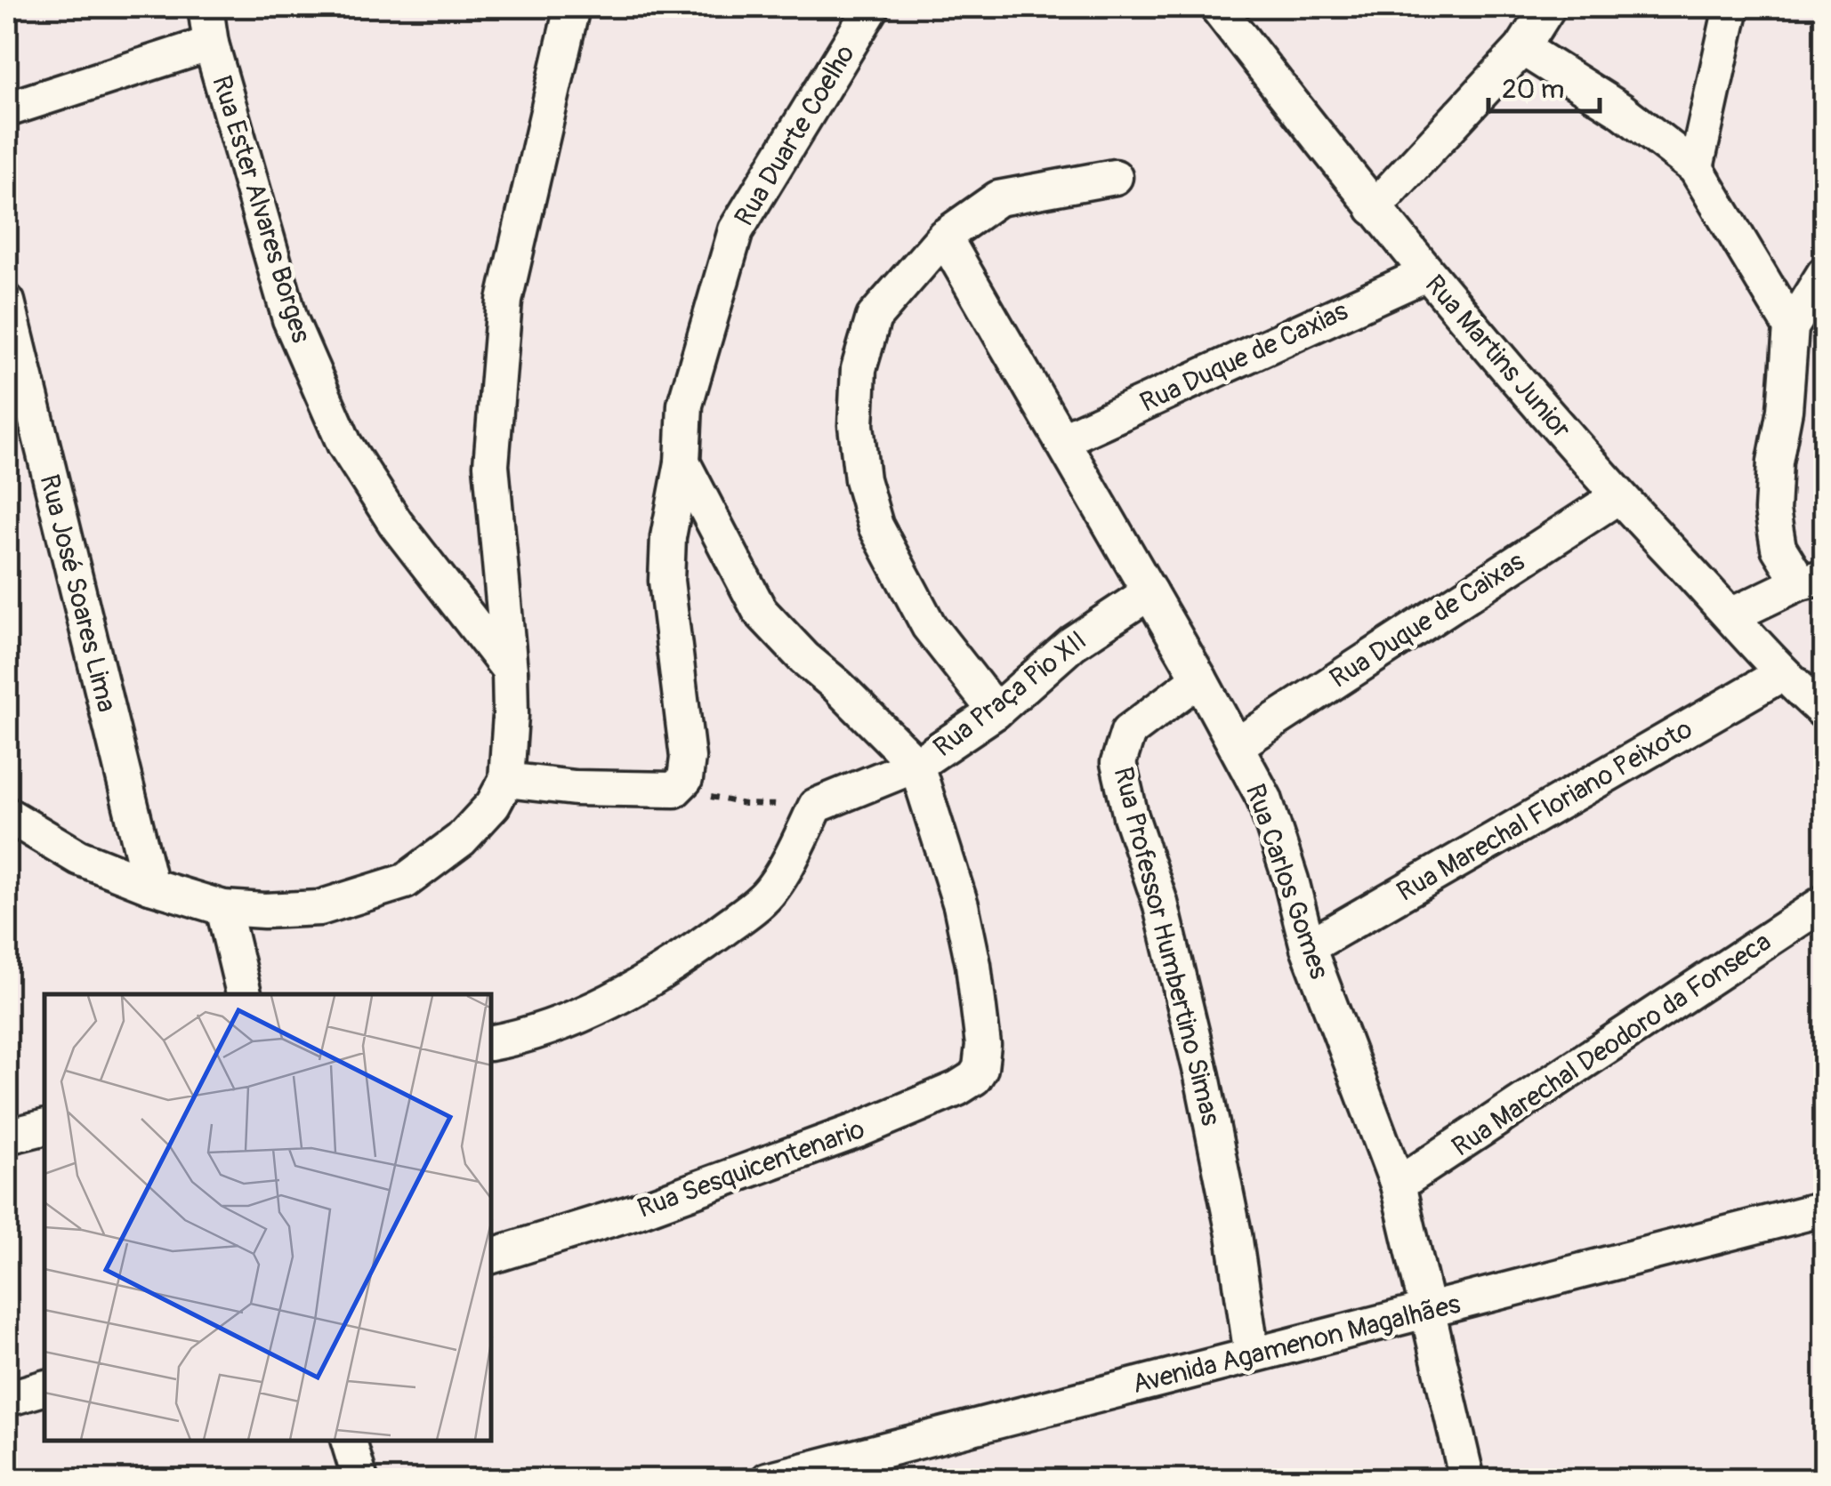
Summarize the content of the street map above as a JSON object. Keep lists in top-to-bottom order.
{
  "streets": {
    "street": [
      "Rua Duarte Coelho",
      "Rua Ester Alvares Borges",
      "Rua Duque de Caxias",
      "Rua Martins Junior",
      "Rua José Soares Lima",
      "Rua Duque de Caixas",
      "Rua Praça Pio XII",
      "Rua Marechal Floriano Peixoto",
      "Rua Carlos Gomes",
      "Rua Professor Humbertino Simas",
      "Rua Marechal Deodoro da Fonseca",
      "Rua Sesquicentenario",
      "Avenida Agamenon Magalhães"
    ]
  },
  "crossings": [
    ["Rua Duque de Caxias", "Rua Martins Junior"],
    ["Rua Duque de Caxias", "Rua Carlos Gomes"],
    ["Rua Martins Junior", "Rua Duque de Caixas"],
    ["Rua Martins Junior", "Rua Marechal Floriano Peixoto"],
    ["Rua Duque de Caixas", "Rua Carlos Gomes"],
    ["Rua Praça Pio XII", "Rua Carlos Gomes"],
    ["Rua Praça Pio XII", "Rua Sesquicentenario"],
    ["Rua Marechal Floriano Peixoto", "Rua Carlos Gomes"],
    ["Rua Carlos Gomes", "Rua Professor Humbertino Simas"],
    ["Rua Carlos Gomes", "Rua Marechal Deodoro da Fonseca"],
    ["Rua Carlos Gomes", "Avenida Agamenon Magalhães"],
    ["Rua Professor Humbertino Simas", "Avenida Agamenon Magalhães"]
  ],
  "scale_bar": "20 m"
}
